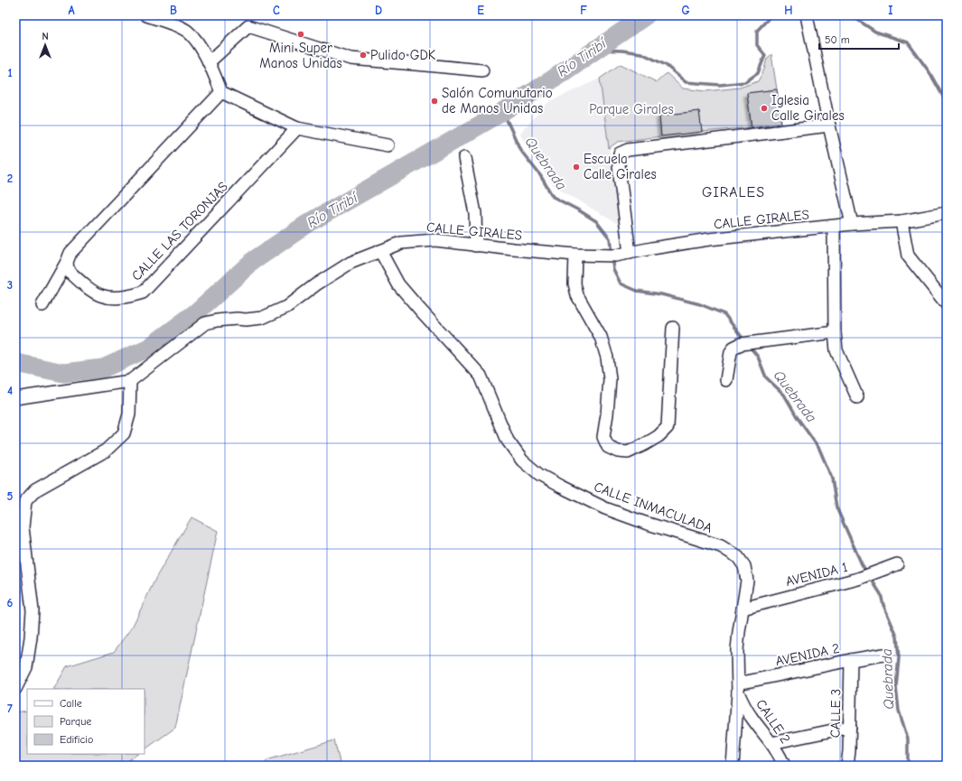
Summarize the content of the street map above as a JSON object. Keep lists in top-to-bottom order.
{
  "streets": {
    "street": [
      "CALLE GIRALES",
      "CALLE LAS TORONJAS",
      "CALLE INMACULADA",
      "AVENIDA 1",
      "AVENIDA 2",
      "CALLE 3",
      "CALLE 2"
    ]
  },
  "crossings": [
    ["CALLE GIRALES", "CALLE INMACULADA"],
    ["CALLE INMACULADA", "AVENIDA 1"],
    ["CALLE INMACULADA", "AVENIDA 2"],
    ["CALLE INMACULADA", "CALLE 2"],
    ["AVENIDA 2", "CALLE 3"],
    ["AVENIDA 2", "CALLE 2"]
  ],
  "districts": ["GIRALES"],
  "water": ["Río Tiribí", "Quebrada"],
  "parks": ["Parque Girales"],
  "places": [
    "Mini Super Manos Unidas",
    "Pulido GDK",
    "Salón Comunutario de Manos Unidas",
    "Iglesia Calle Girales",
    "Escuela Calle Girales"
  ],
  "legend": ["Calle", "Parque", "Edificio"],
  "scale_bar": "50 m",
  "north": "top",
  "grid": {
    "columns": [
      "A",
      "B",
      "C",
      "D",
      "E",
      "F",
      "G",
      "H",
      "I"
    ],
    "rows": [
      "1",
      "2",
      "3",
      "4",
      "5",
      "6",
      "7"
    ]
  }
}
